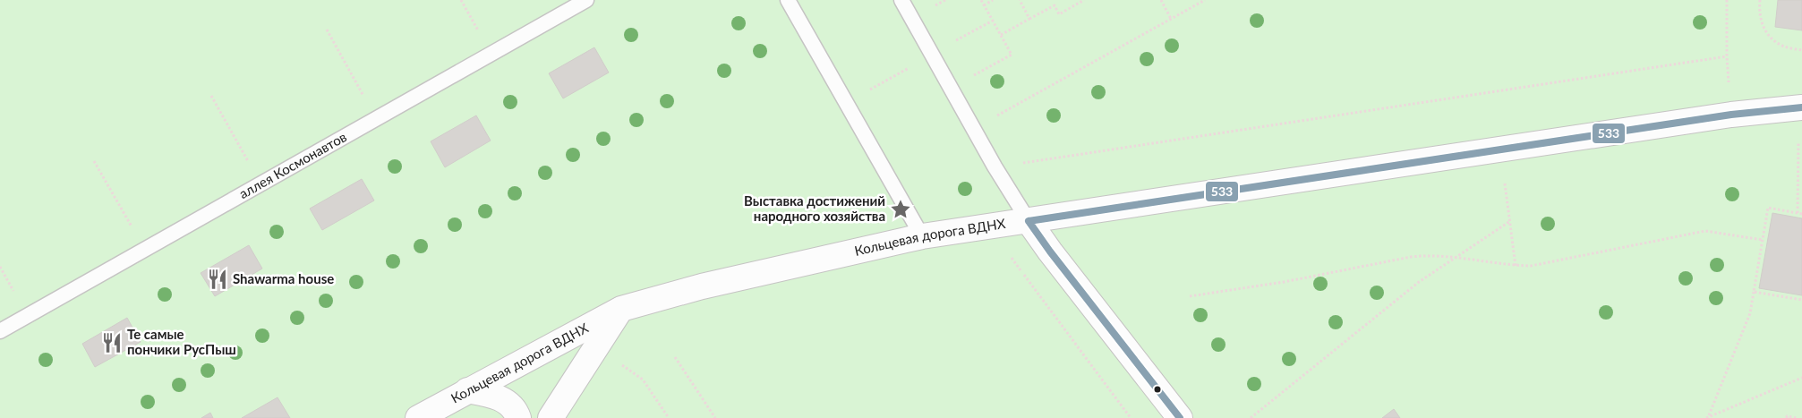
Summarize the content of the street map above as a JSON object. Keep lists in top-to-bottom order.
{
  "streets": {
    "street": ["Кольцевая дорога ВДНХ"],
    "lane": ["аллея Космонавтов"]
  },
  "places": {
    "place": ["Выставка достижений народного хозяйства"],
    "restaurant": ["Shawarma house", "Те самые пончики РусПыш"]
  },
  "lines": ["transit line 533"]
}
